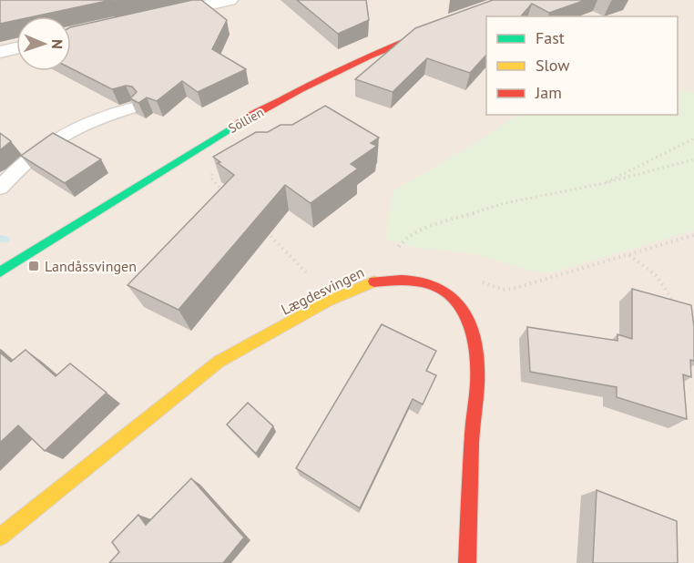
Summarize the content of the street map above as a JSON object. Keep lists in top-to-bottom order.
{
  "streets": {
    "street": ["Sollien", "Lægdesvingen"]
  },
  "places": {
    "transit": ["Landåssvingen"]
  },
  "legend": ["Fast", "Slow", "Jam"],
  "north": "right"
}
